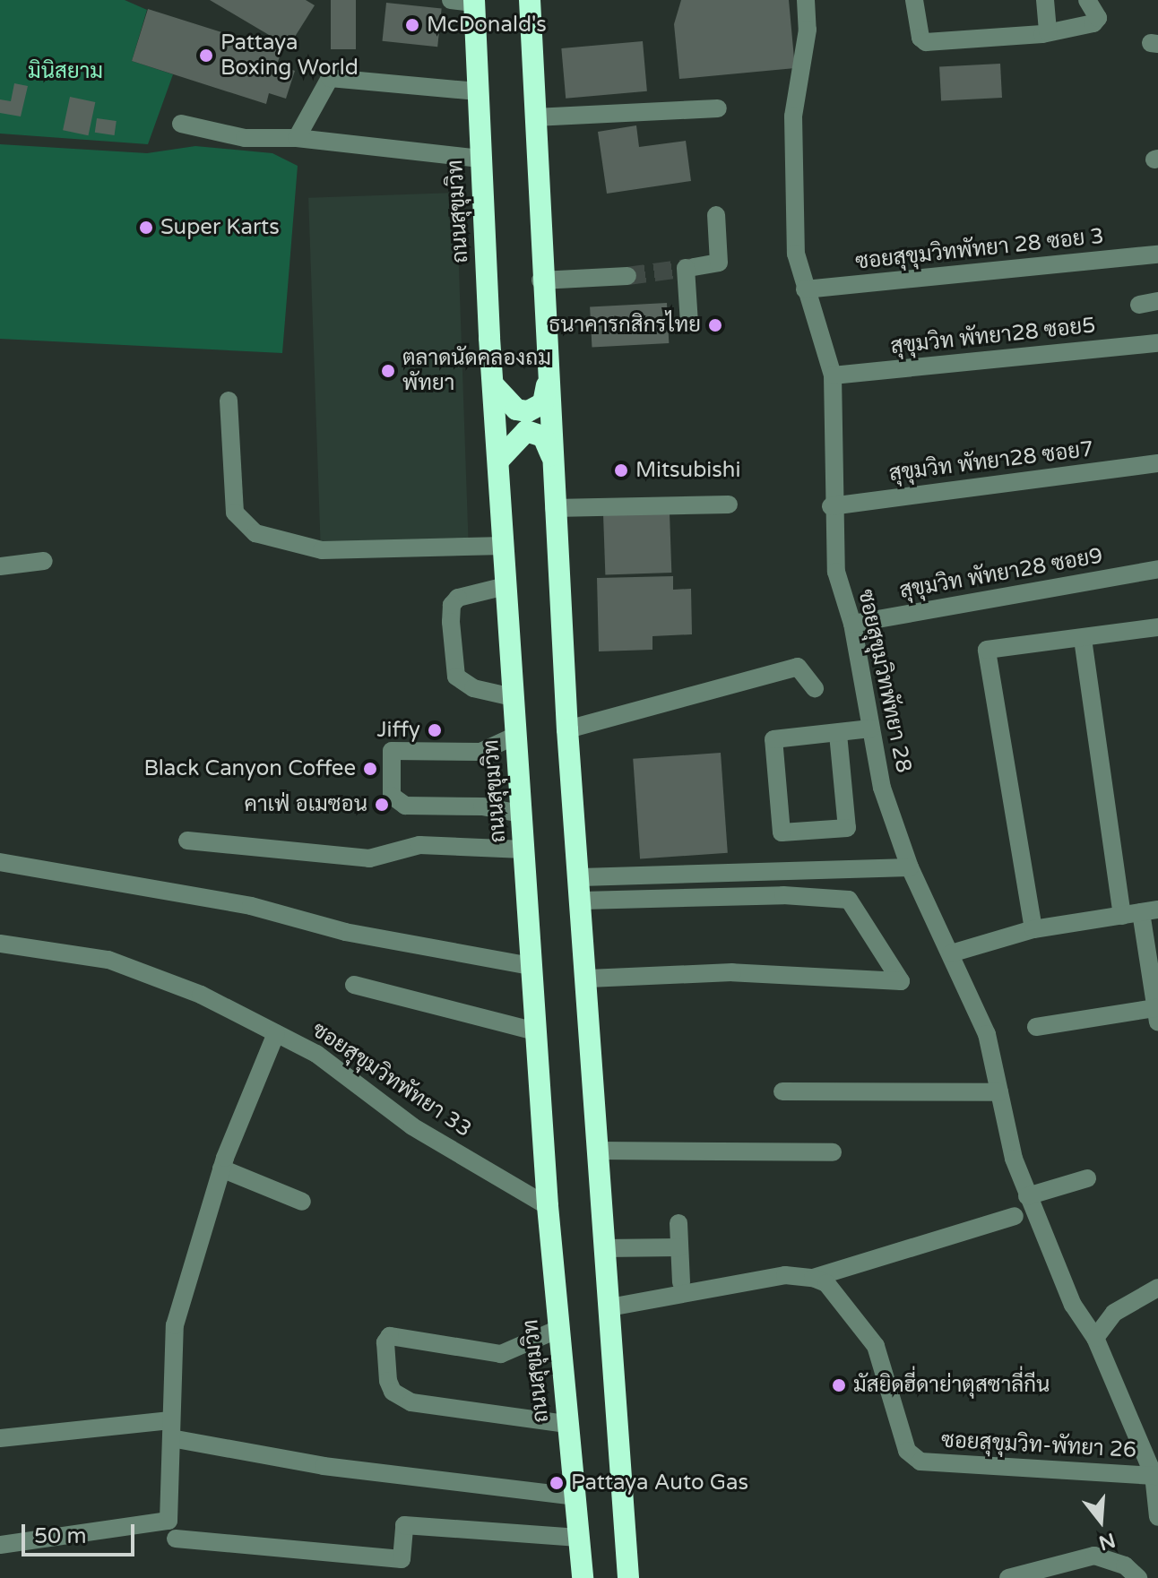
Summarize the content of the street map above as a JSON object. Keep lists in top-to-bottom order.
{
  "streets": {
    "highway": ["ถนนสุขุมวิท"],
    "street": [
      "ซอยสุขุมวิทพัทยา 28 ซอย 3",
      "สุขุมวิท พัทยา28 ซอย5",
      "สุขุมวิท พัทยา28 ซอย7",
      "สุขุมวิท พัทยา28 ซอย9",
      "ซอยสุขุมวิทพัทยา 28",
      "ซอยสุขุมวิทพัทยา 33",
      "ซอยสุขุมวิท-พัทยา 26"
    ]
  },
  "crossings": [
    ["ถนนสุขุมวิท", "ซอยสุขุมวิทพัทยา 33"],
    ["ซอยสุขุมวิทพัทยา 28 ซอย 3", "ซอยสุขุมวิทพัทยา 28"],
    ["สุขุมวิท พัทยา28 ซอย5", "ซอยสุขุมวิทพัทยา 28"],
    ["สุขุมวิท พัทยา28 ซอย7", "ซอยสุขุมวิทพัทยา 28"],
    ["สุขุมวิท พัทยา28 ซอย9", "ซอยสุขุมวิทพัทยา 28"],
    ["ซอยสุขุมวิทพัทยา 28", "ซอยสุขุมวิท-พัทยา 26"]
  ],
  "parks": ["มินิสยาม"],
  "places": [
    "McDonald's",
    "Pattaya Boxing World",
    "Super Karts",
    "ธนาคารกสิกรไทย",
    "ตลาดนัดคลองถม พัทยา",
    "Mitsubishi",
    "Jiffy",
    "Black Canyon Coffee",
    "คาเฟ่ อเมซอน",
    "มัสยิดฮี่ดาย่าตุสซาลี่กีน",
    "Pattaya Auto Gas"
  ],
  "scale_bar": "50 m",
  "north": "bottom"
}
